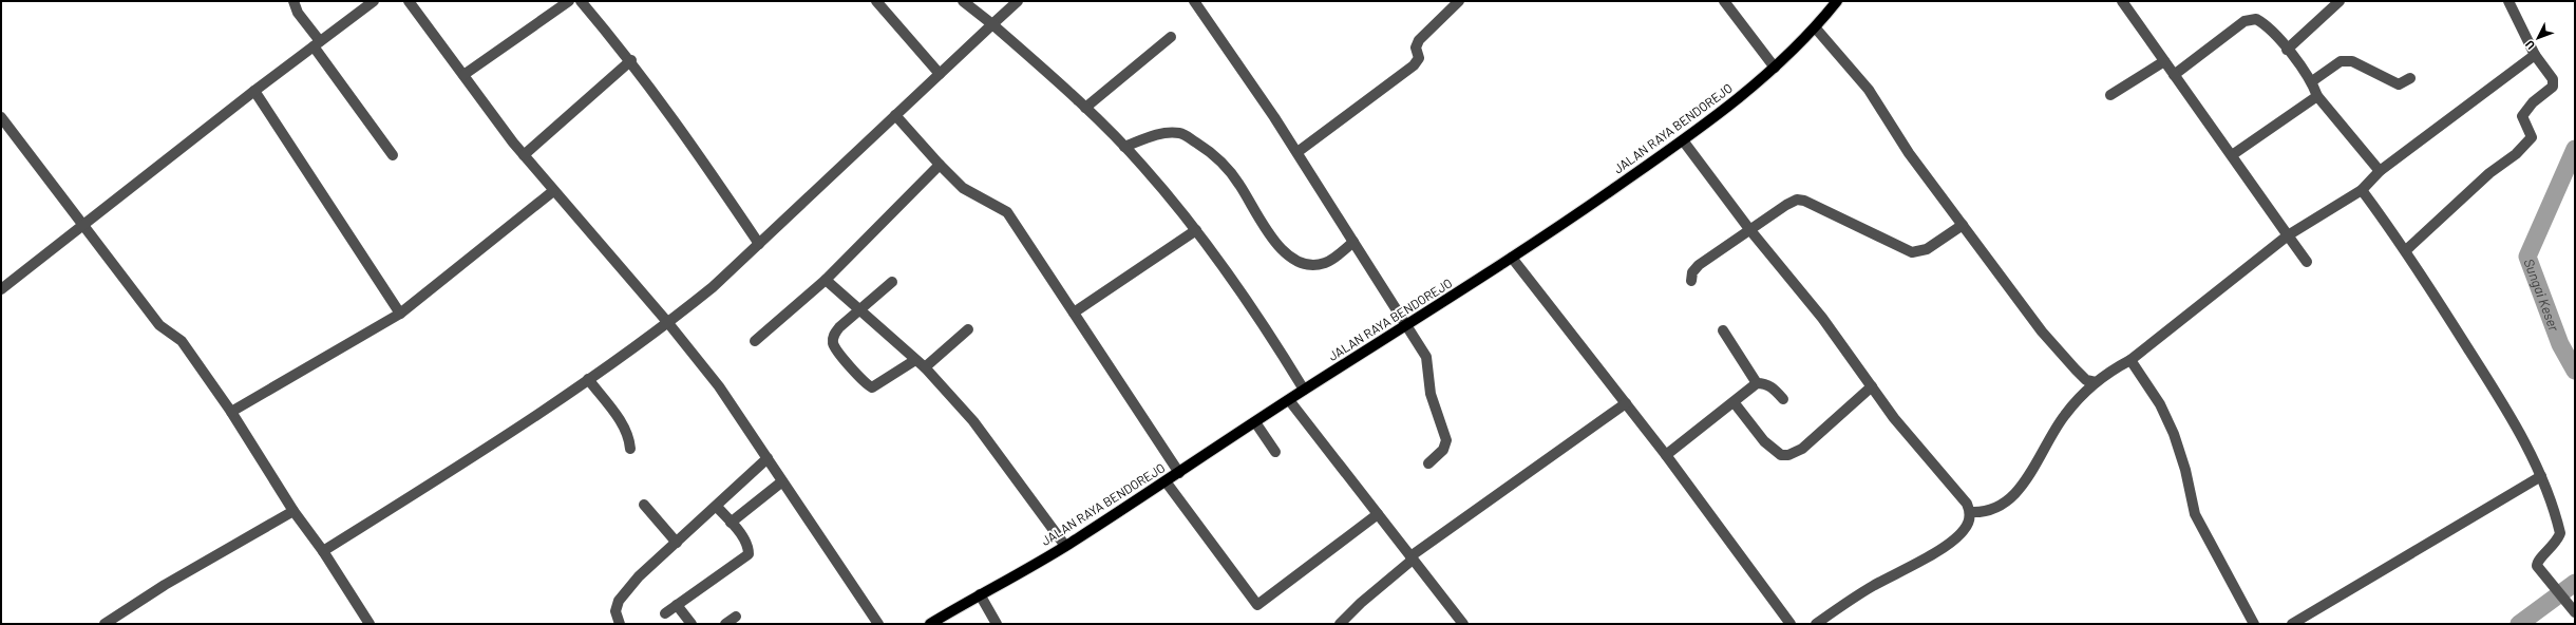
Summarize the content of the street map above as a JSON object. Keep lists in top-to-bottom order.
{
  "streets": {
    "main road": ["JALAN RAYA BENDOREJO"]
  },
  "water": ["Sungai Keser"],
  "north": "bottom left"
}
